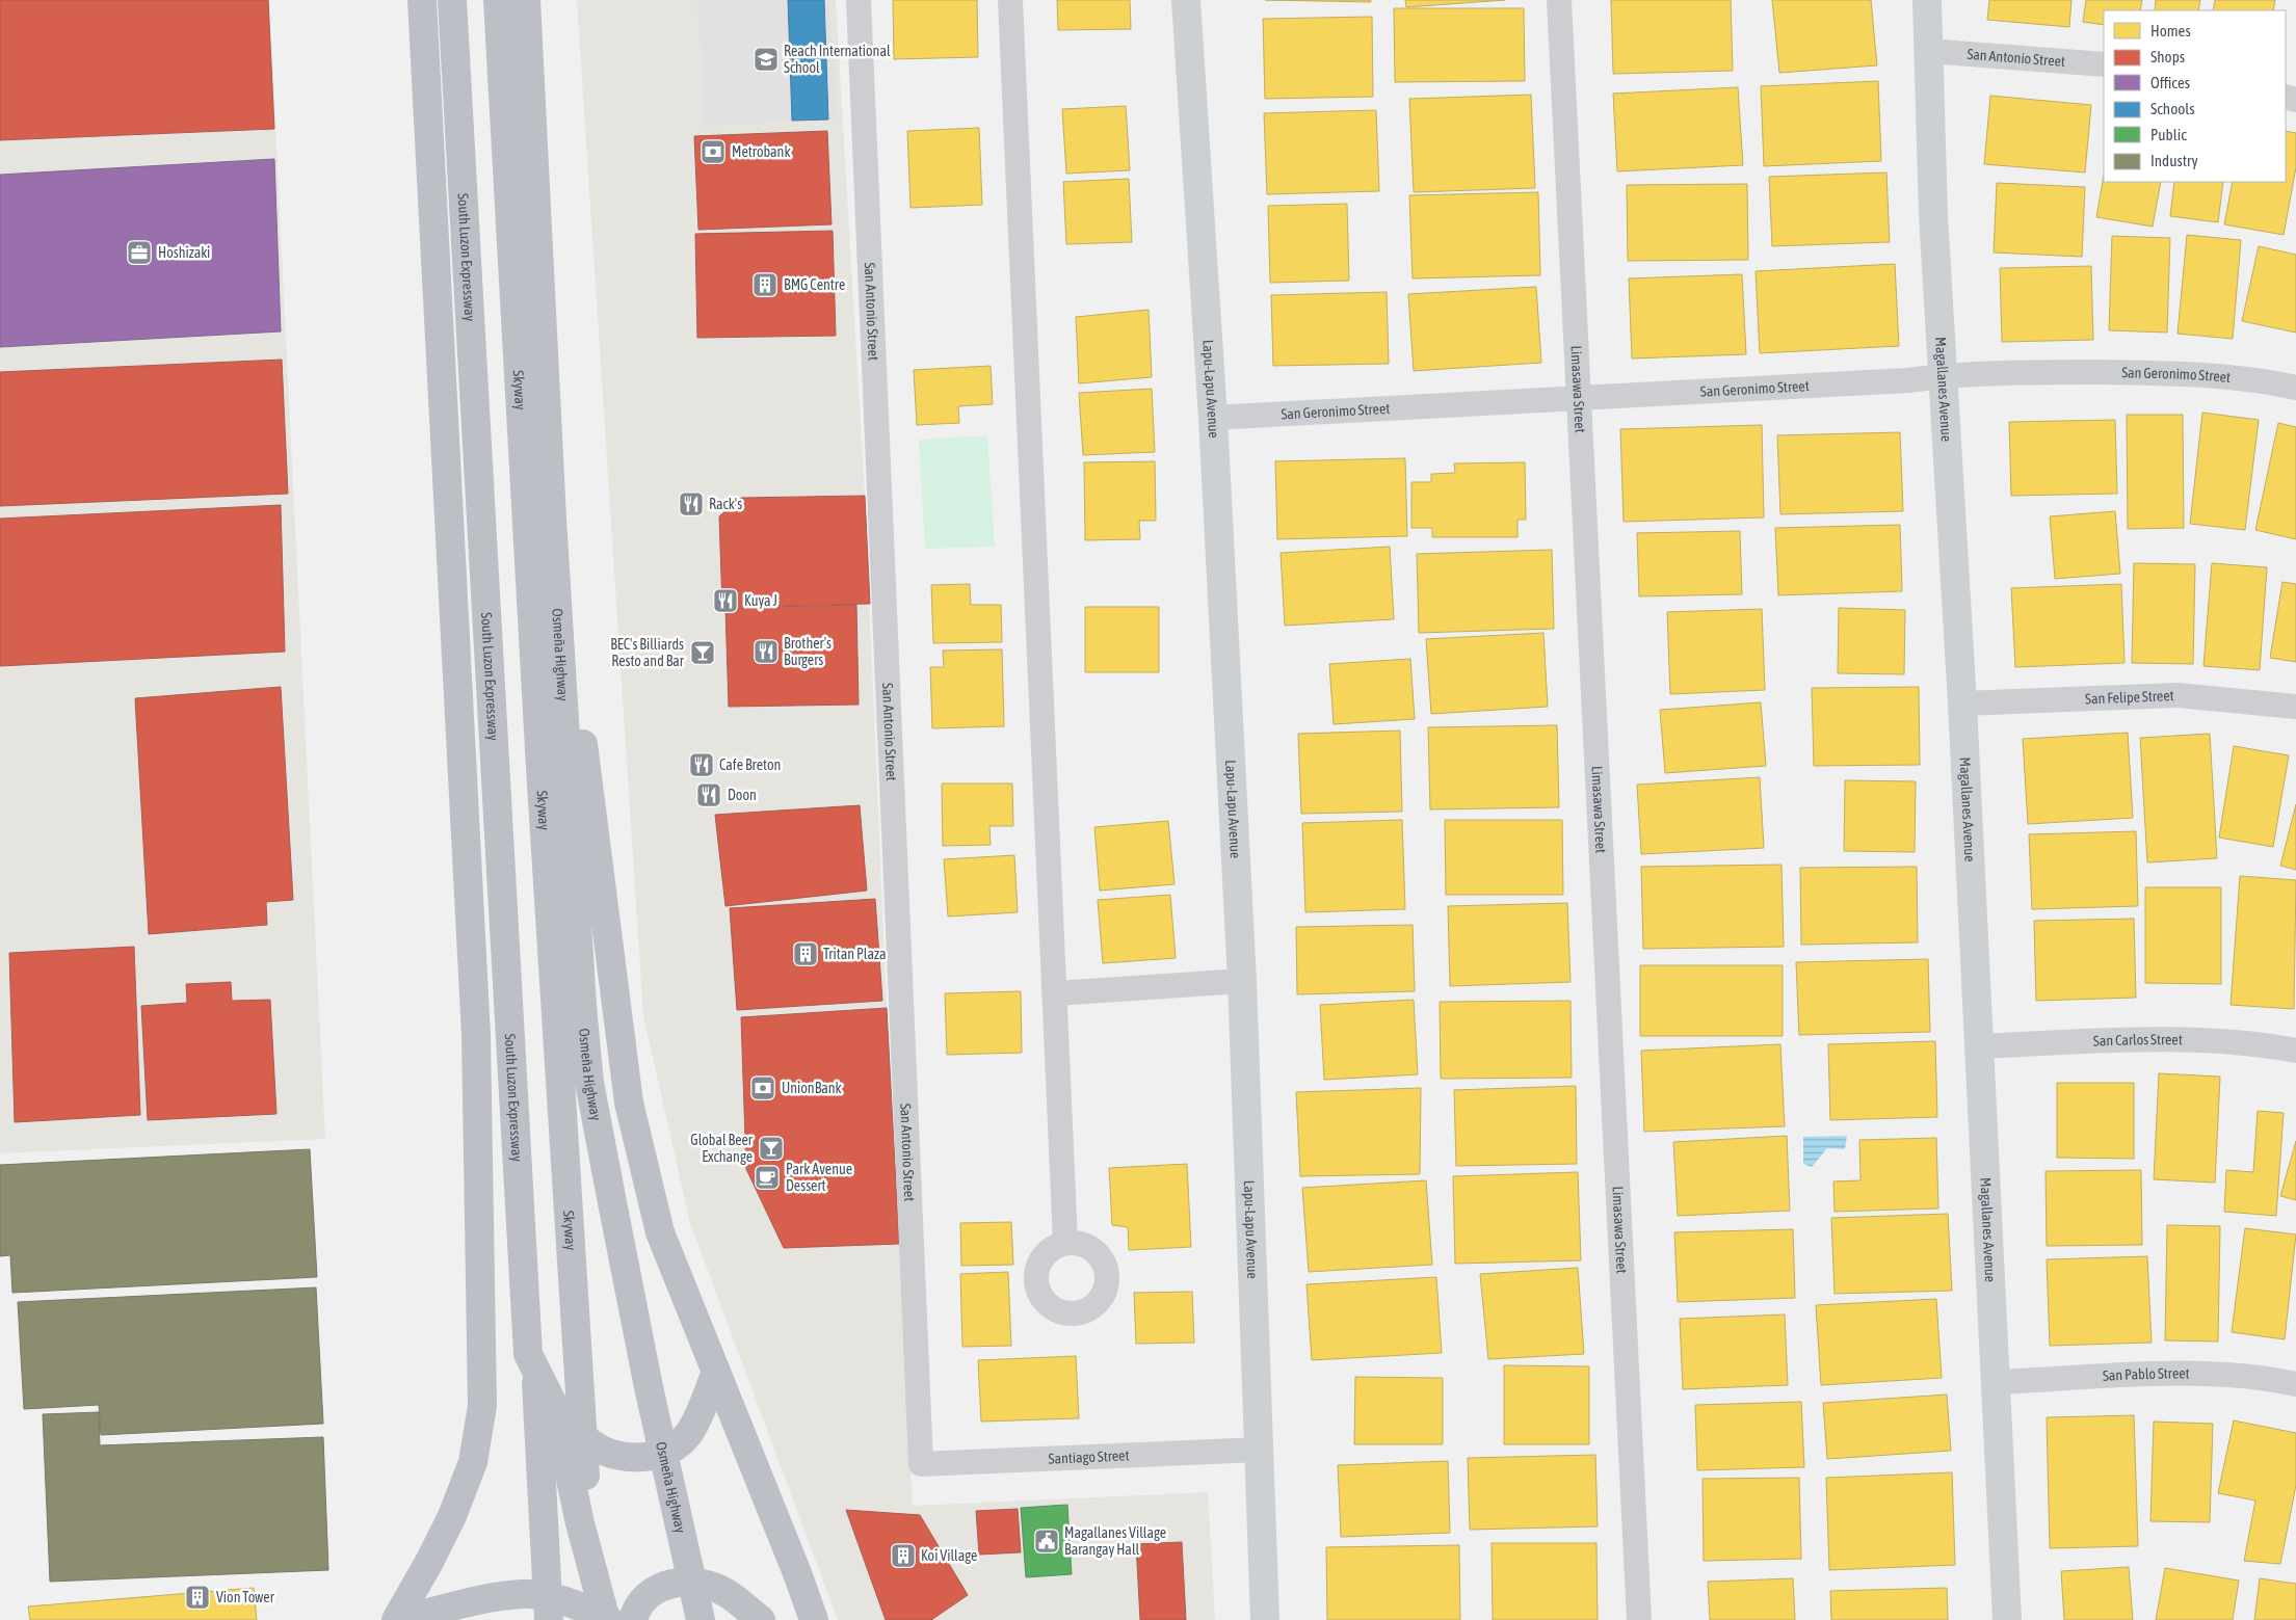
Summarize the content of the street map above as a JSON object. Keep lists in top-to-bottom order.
{
  "streets": {
    "highway": ["South Luzon Expressway", "Skyway", "Osmeña Highway"],
    "street": [
      "San Antonio Street",
      "San Geronimo Street",
      "Lapu-Lapu Avenue",
      "Limasawa Street",
      "Magallanes Avenue",
      "San Felipe Street",
      "San Carlos Street",
      "San Pablo Street",
      "Santiago Street"
    ]
  },
  "crossings": [
    ["San Antonio Street", "Magallanes Avenue"],
    ["San Antonio Street", "Santiago Street"],
    ["San Geronimo Street", "Lapu-Lapu Avenue"],
    ["San Geronimo Street", "Limasawa Street"],
    ["San Geronimo Street", "Magallanes Avenue"],
    ["Lapu-Lapu Avenue", "Santiago Street"],
    ["Magallanes Avenue", "San Felipe Street"],
    ["Magallanes Avenue", "San Carlos Street"],
    ["Magallanes Avenue", "San Pablo Street"]
  ],
  "places": {
    "school or university": ["Reach International School"],
    "bank": ["Metrobank", "UnionBank"],
    "office": ["Hoshizaki"],
    "building": [
      "BMG Centre",
      "Tritan Plaza",
      "Koi Village",
      "Vion Tower"
    ],
    "restaurant": [
      "Rack's",
      "Kuya J",
      "Brother's Burgers",
      "Cafe Breton",
      "Doon"
    ],
    "bar": ["BEC's Billiards Resto and Bar", "Global Beer Exchange"],
    "cafe": ["Park Avenue Dessert"],
    "public building": ["Magallanes Village Barangay Hall"]
  },
  "legend": [
    "Homes",
    "Shops",
    "Offices",
    "Schools",
    "Public",
    "Industry"
  ]
}
